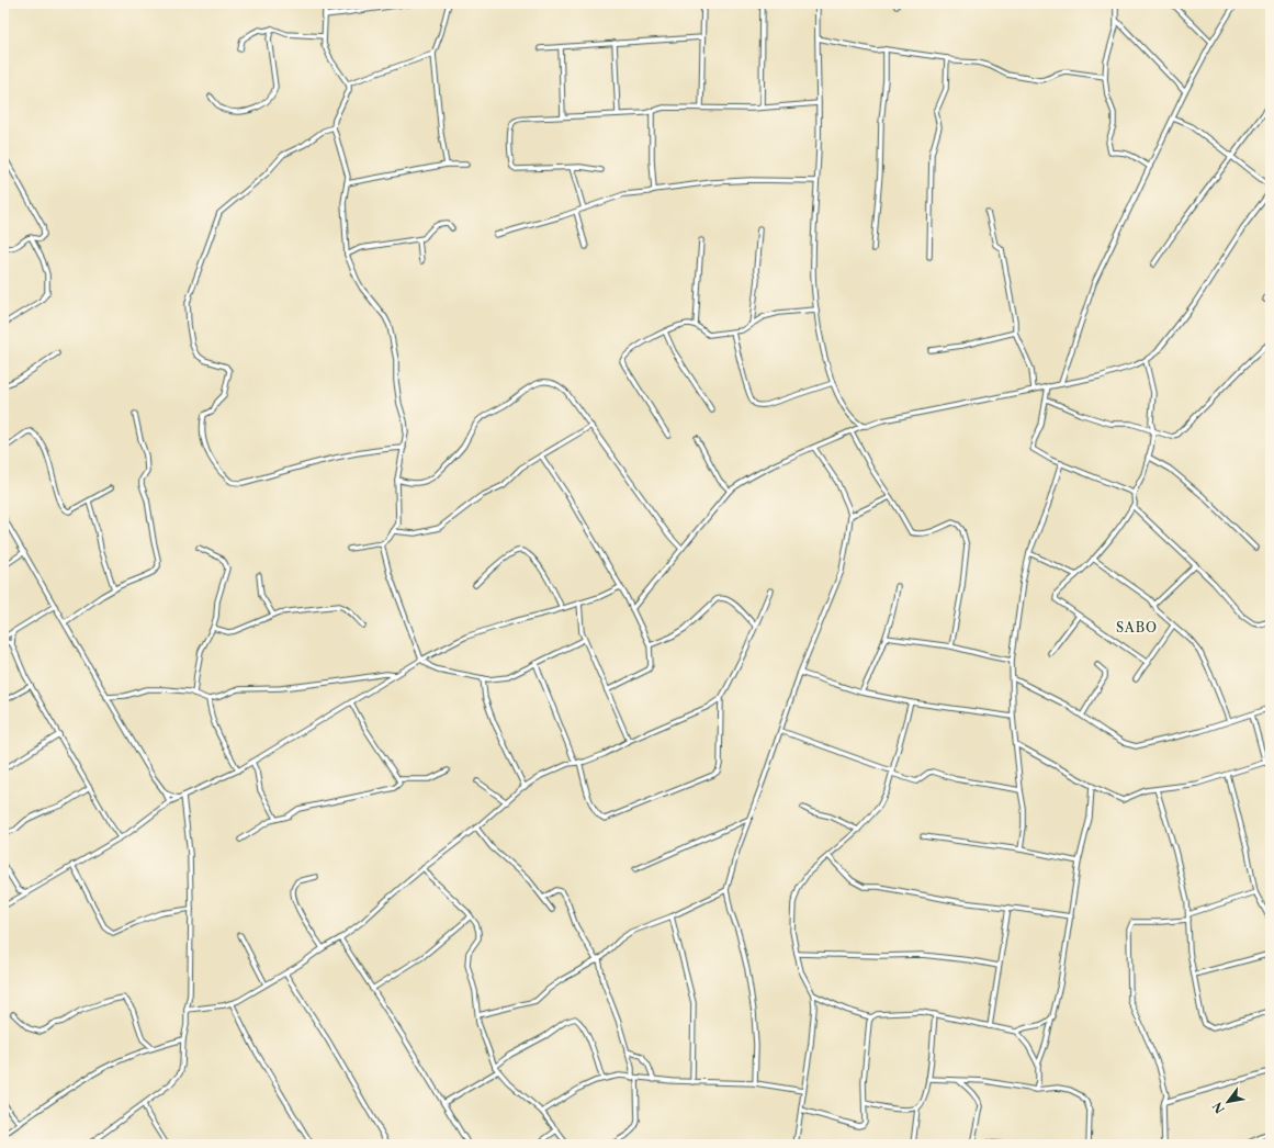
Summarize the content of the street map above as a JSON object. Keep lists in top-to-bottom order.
{
  "districts": ["SABO"],
  "north": "bottom left"
}
